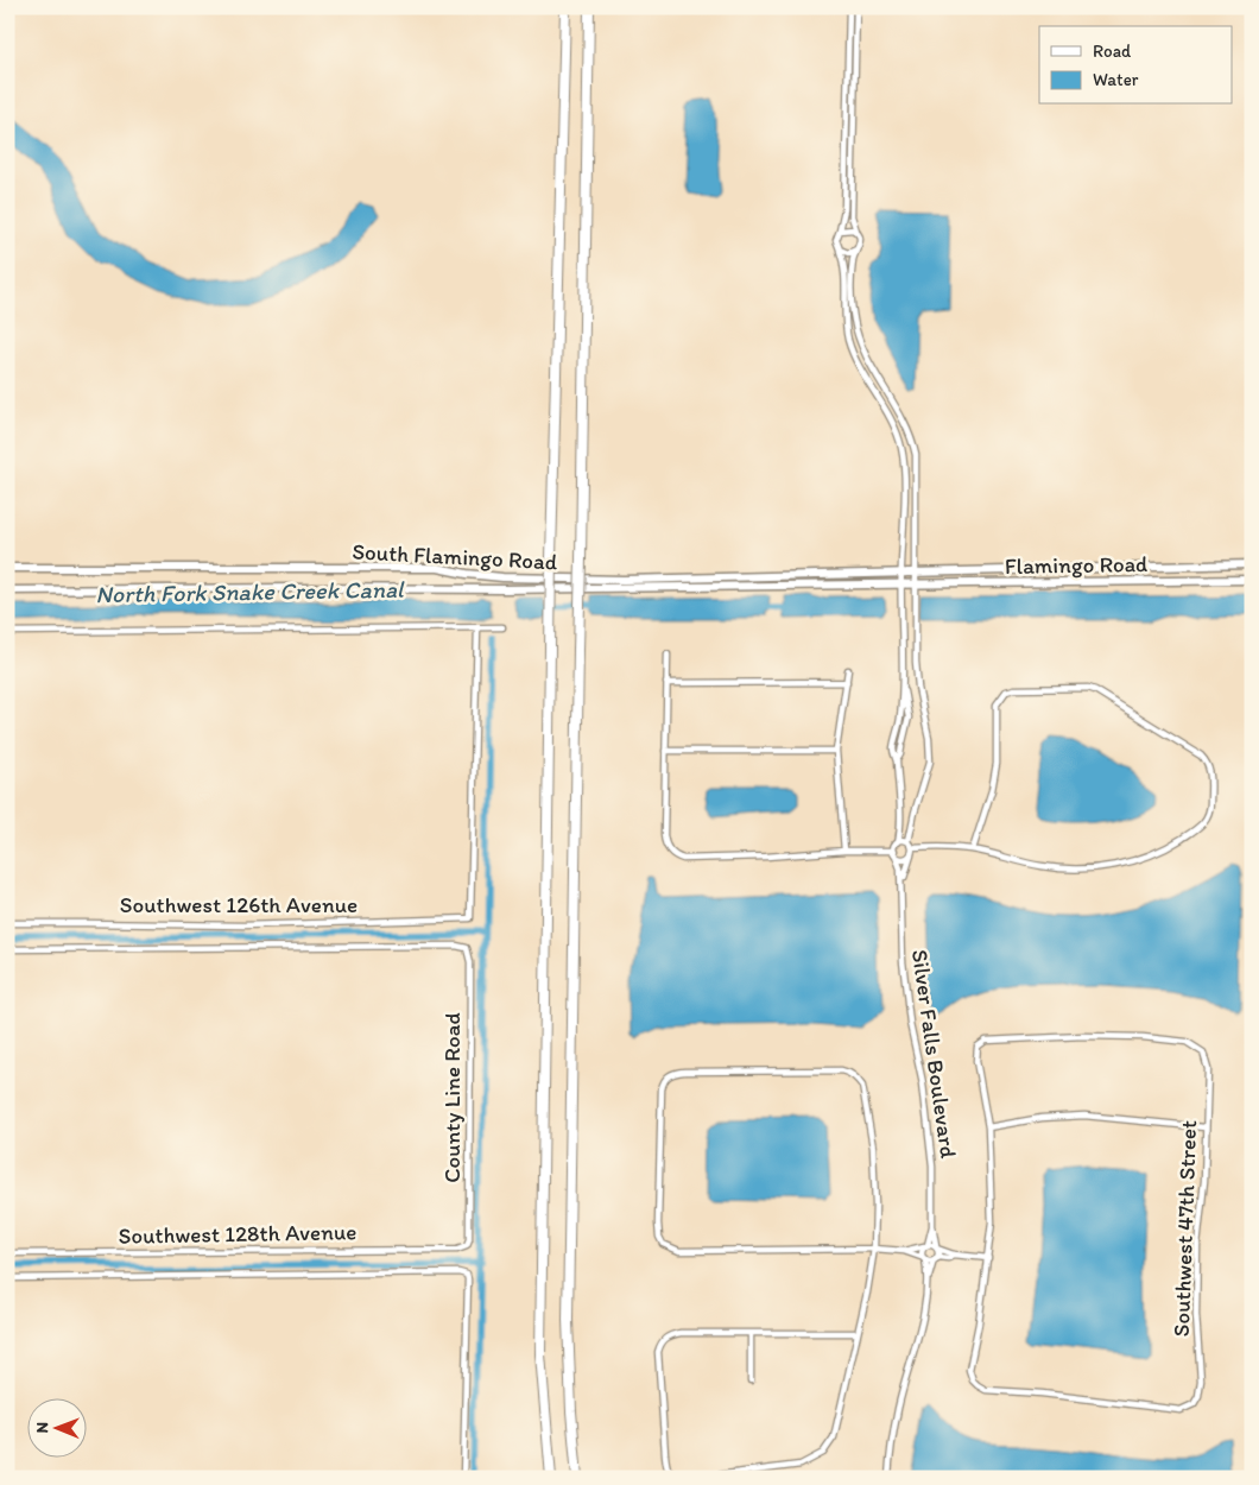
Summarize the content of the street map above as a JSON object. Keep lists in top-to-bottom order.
{
  "streets": {
    "main road": ["South Flamingo Road", "Flamingo Road"],
    "street": [
      "Southwest 126th Avenue",
      "Silver Falls Boulevard",
      "County Line Road",
      "Southwest 47th Street",
      "Southwest 128th Avenue"
    ]
  },
  "crossings": [
    ["South Flamingo Road", "Flamingo Road"],
    ["Southwest 126th Avenue", "County Line Road"],
    ["County Line Road", "Southwest 128th Avenue"]
  ],
  "water": ["North Fork Snake Creek Canal"],
  "legend": ["Road", "Water"],
  "north": "left"
}
